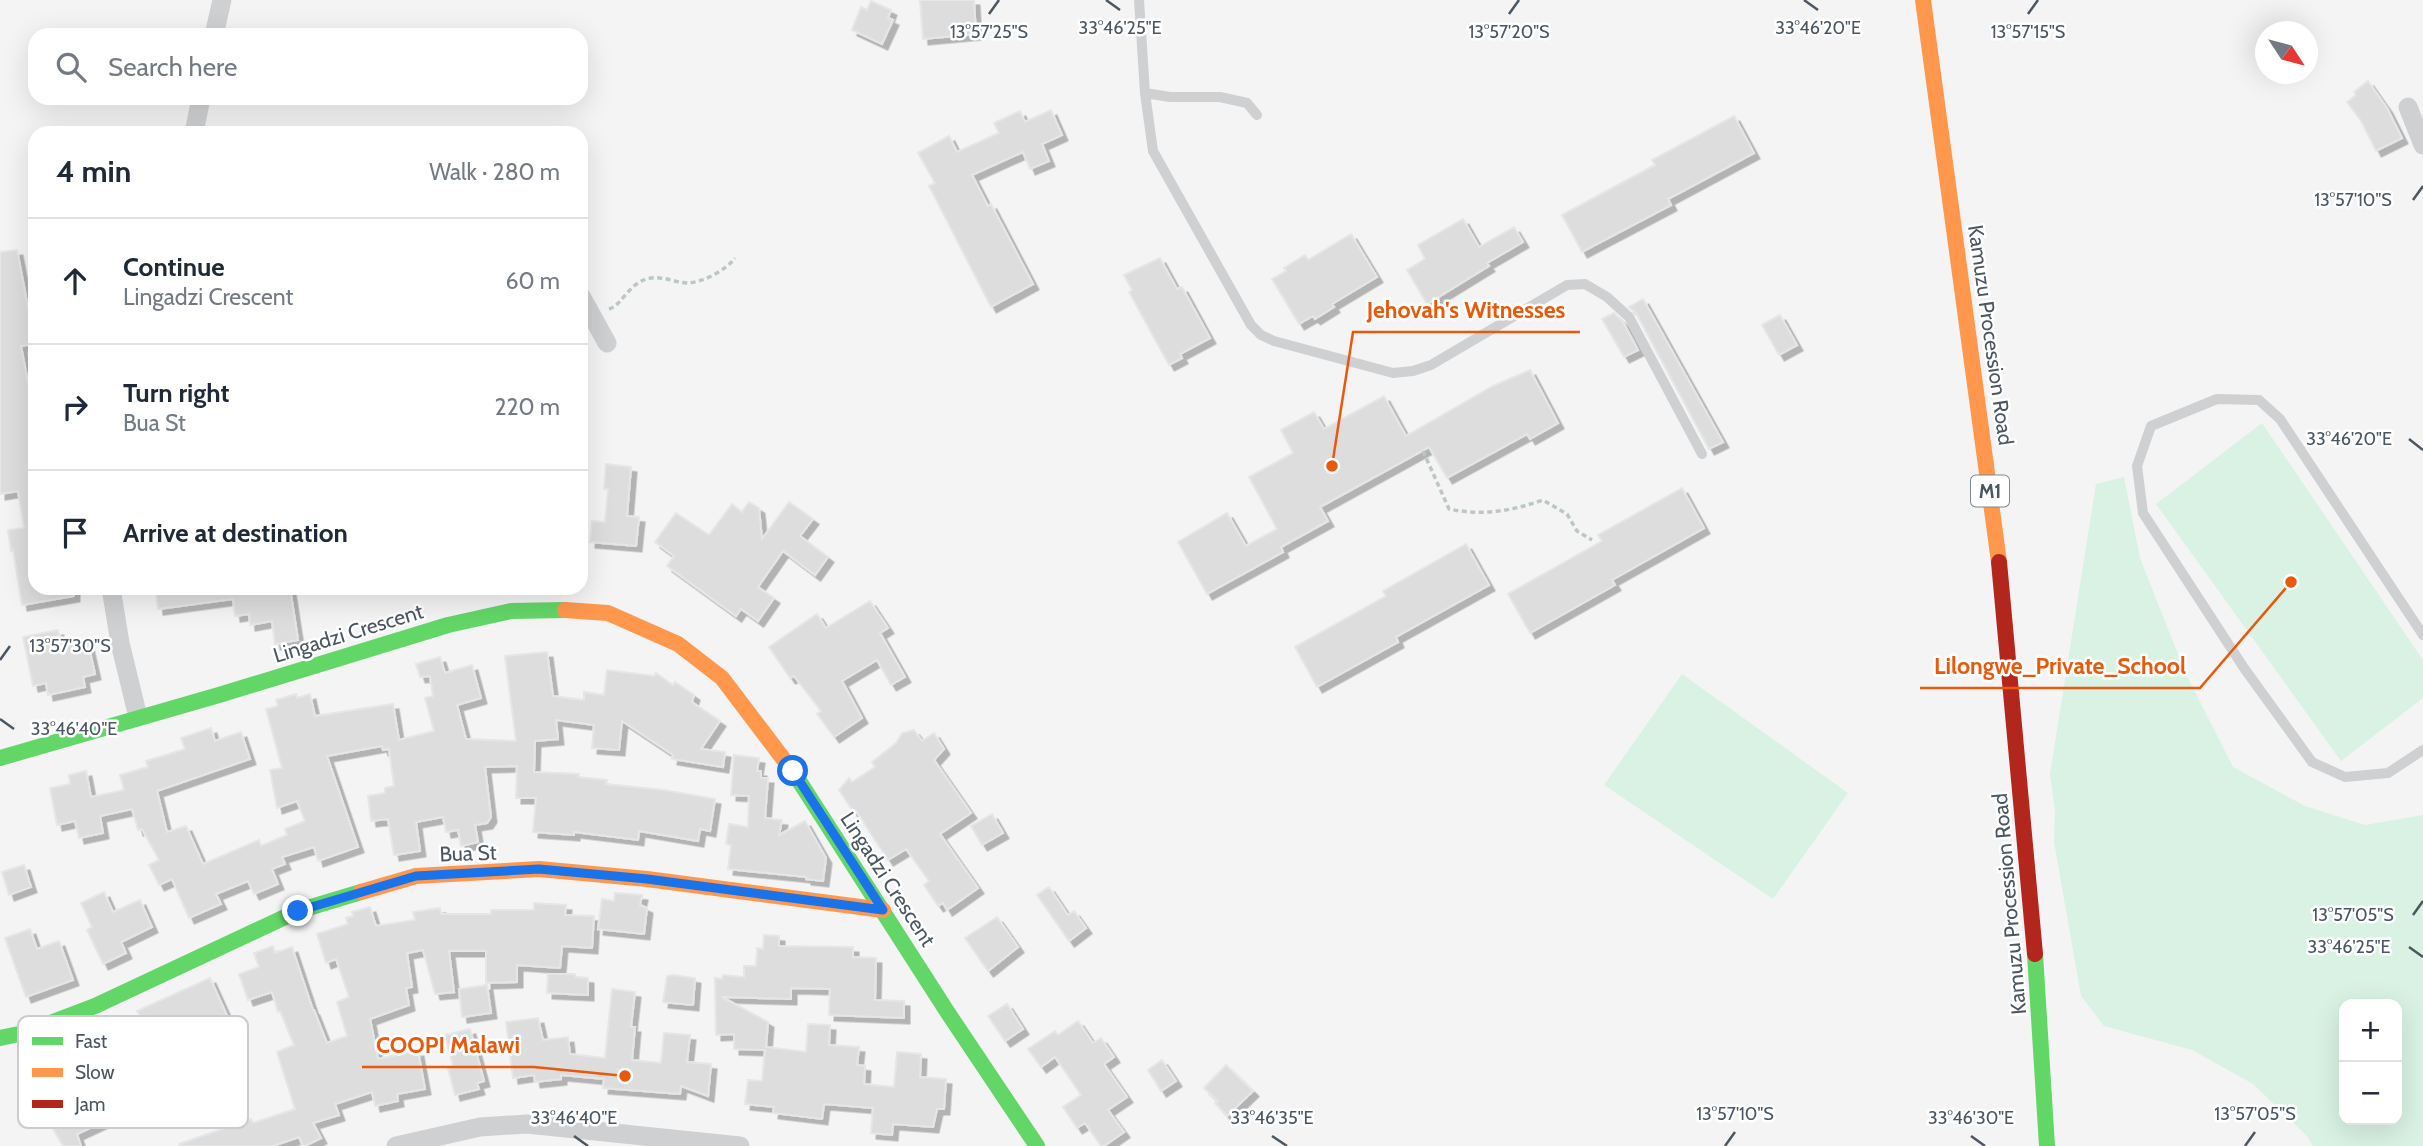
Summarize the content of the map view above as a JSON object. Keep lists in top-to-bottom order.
{
  "streets": {
    "main road": [
      "Kamuzu Procession Road",
      "M1",
      "Lingadzi Crescent",
      "Bua St"
    ]
  },
  "crossings": [
    ["Lingadzi Crescent", "Bua St"]
  ],
  "places": ["Jehovah's Witnesses", "Lilongwe_Private_School", "COOPI Malawi"],
  "legend": ["Fast", "Slow", "Jam"],
  "north": "bottom right",
  "page": {
    "search": "Search here",
    "heading": ["4 min", "Walk · 280 m"],
    "list": [
      ["Continue", "Lingadzi Crescent", "60 m"],
      ["Turn right", "Bua St", "220 m"],
      "Arrive at destination"
    ],
    "map_buttons": ["+", "−"]
  },
  "coordinates": [
    "33°46'25\"E",
    "33°46'20\"E",
    "13°57'20\"S",
    "13°57'25\"S",
    "13°57'15\"S",
    "13°57'10\"S",
    "13°57'30\"S",
    "33°46'40\"E",
    "13°57'05\"S",
    "33°46'35\"E",
    "33°46'30\"E"
  ]
}
